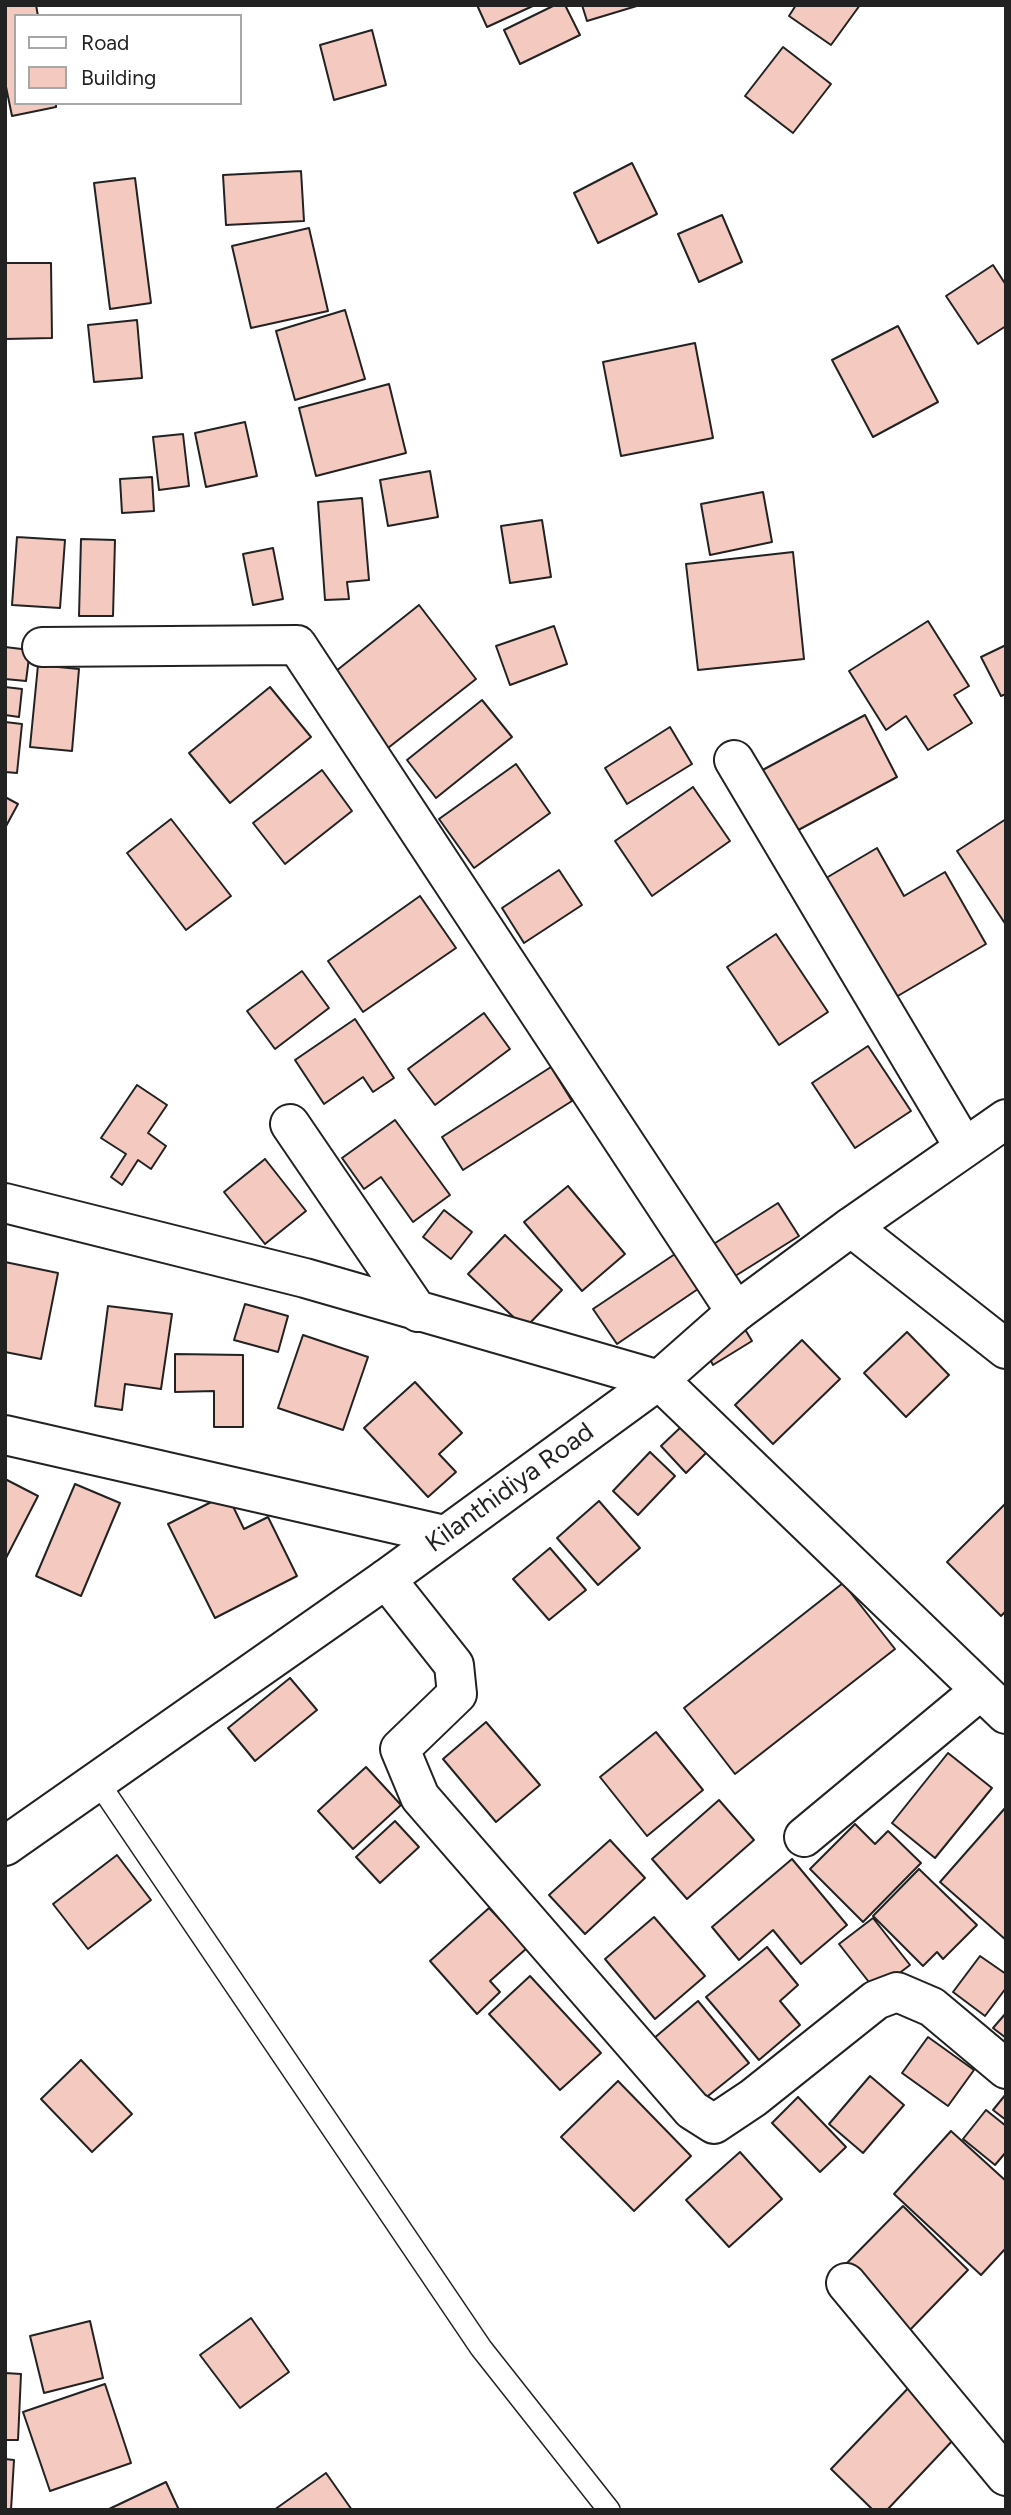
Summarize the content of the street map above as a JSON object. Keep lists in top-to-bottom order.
{
  "streets": {
    "street": ["Kilanthidiya Road"]
  },
  "legend": ["Road", "Building"]
}
